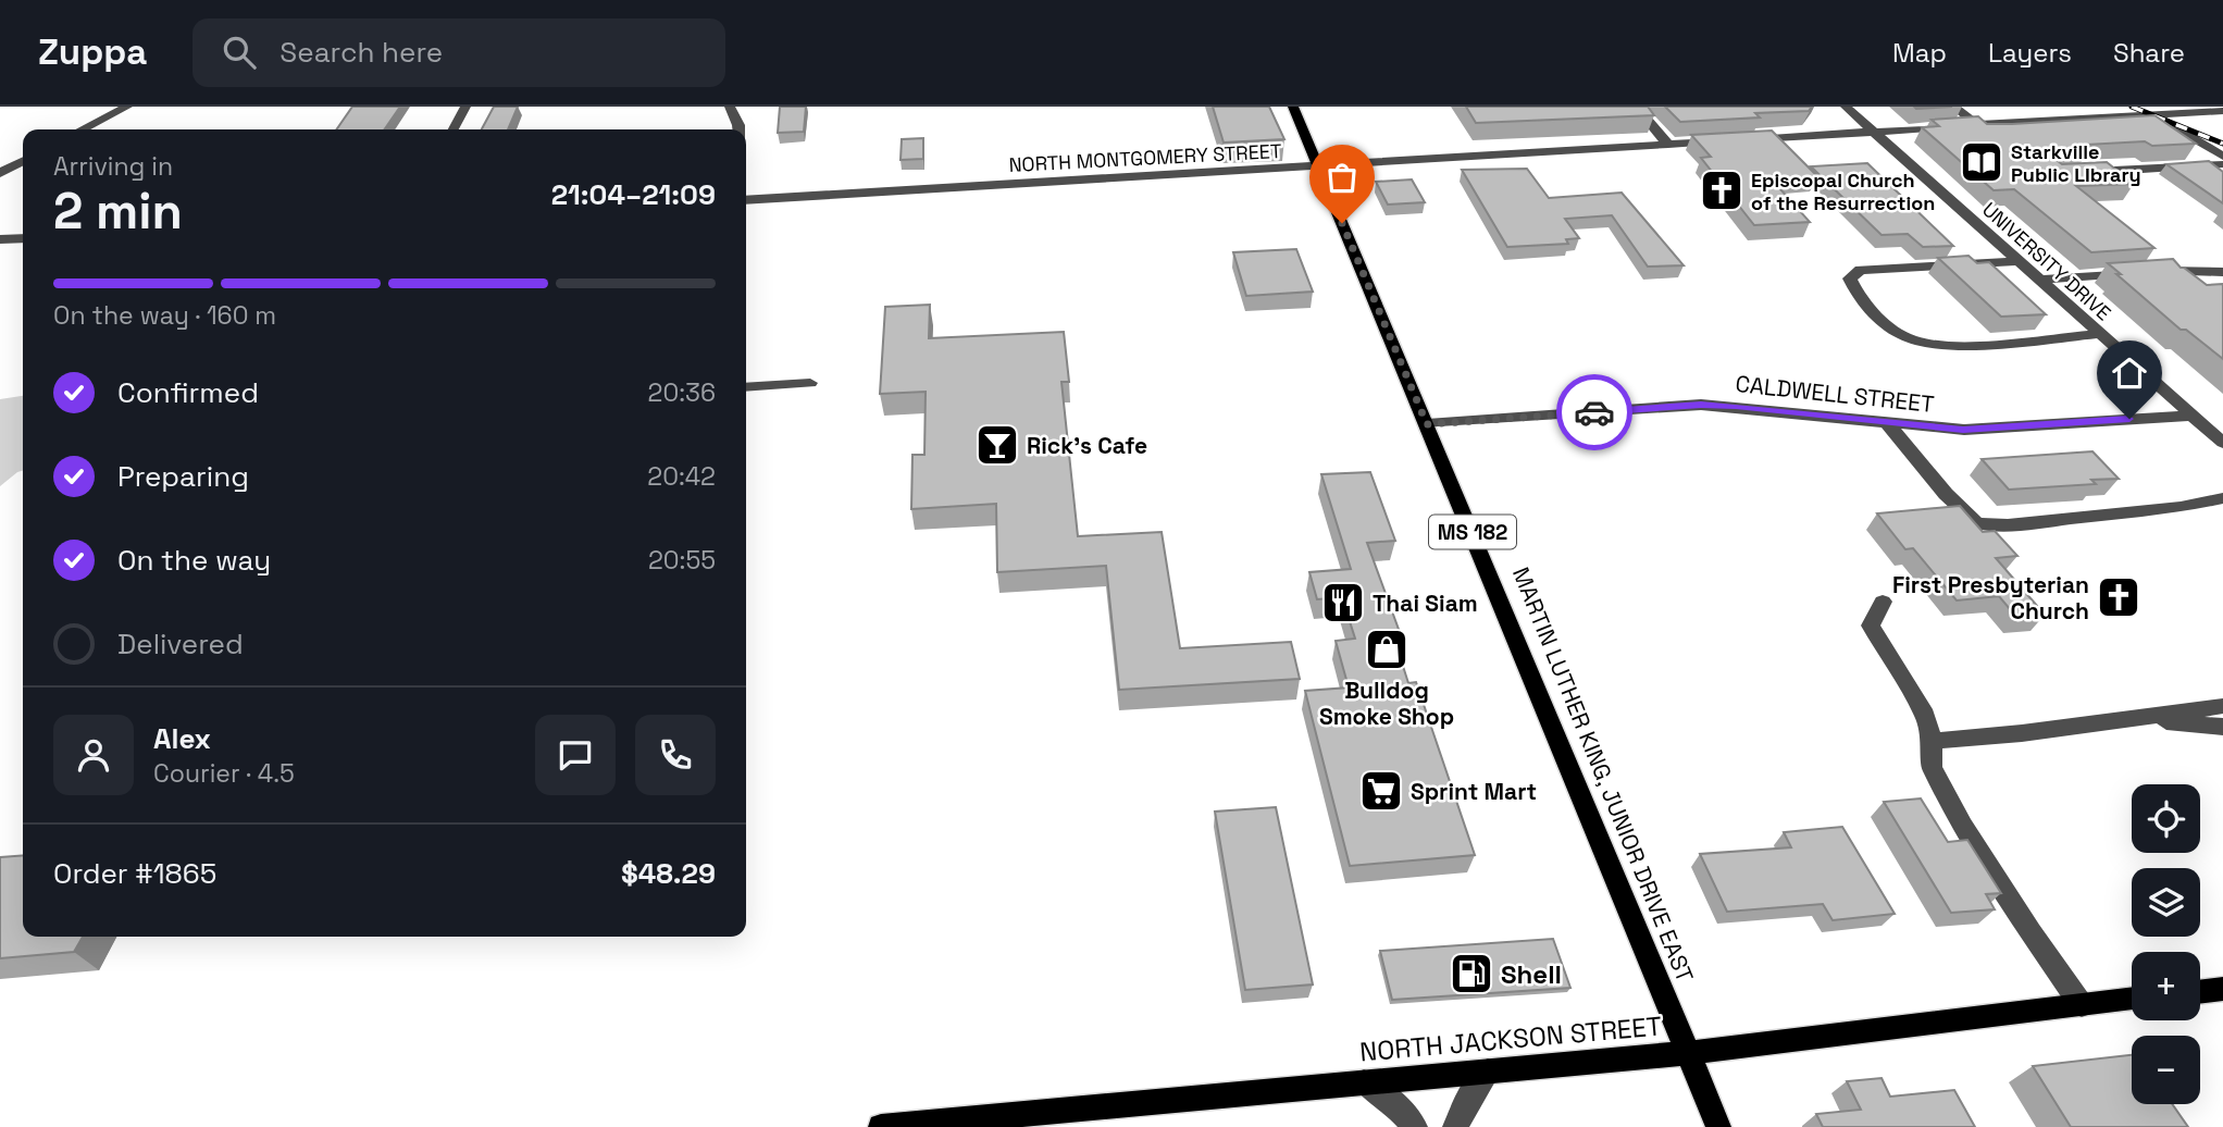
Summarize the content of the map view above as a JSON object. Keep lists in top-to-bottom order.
{
  "streets": {
    "main road": ["MS 182", "MARTIN LUTHER KING, JUNIOR DRIVE EAST", "NORTH JACKSON STREET"],
    "street": ["NORTH MONTGOMERY STREET", "UNIVERSITY DRIVE", "CALDWELL STREET"]
  },
  "crossings": [
    ["NORTH MONTGOMERY STREET", "UNIVERSITY DRIVE"],
    ["NORTH MONTGOMERY STREET", "MARTIN LUTHER KING, JUNIOR DRIVE EAST"],
    ["UNIVERSITY DRIVE", "CALDWELL STREET"],
    ["CALDWELL STREET", "MARTIN LUTHER KING, JUNIOR DRIVE EAST"],
    ["MARTIN LUTHER KING, JUNIOR DRIVE EAST", "NORTH JACKSON STREET"]
  ],
  "places": {
    "library": ["Starkville Public LIbrary"],
    "church": ["Episcopal Church of the Resurrection", "First Presbyterian Church"],
    "bar": ["Rick's Cafe"],
    "restaurant": ["Thai Siam"],
    "shop": ["Bulldog Smoke Shop"],
    "supermarket": ["Sprint Mart"],
    "fuel station": ["Shell"]
  },
  "page": {
    "header": "Zuppa",
    "search": "Search here",
    "nav": ["Map", "Layers", "Share"],
    "heading": ["2 min", "Arriving in", "21:04–21:09"],
    "panel": [
      "Alex",
      "Courier · 4.5",
      "Order #1865",
      "$48.29"
    ],
    "bar": "On the way · 160 m",
    "list": [
      ["Confirmed", "20:36"],
      ["Preparing", "20:42"],
      ["On the way", "20:55"],
      "Delivered"
    ],
    "map_buttons": ["+", "−"]
  }
}
